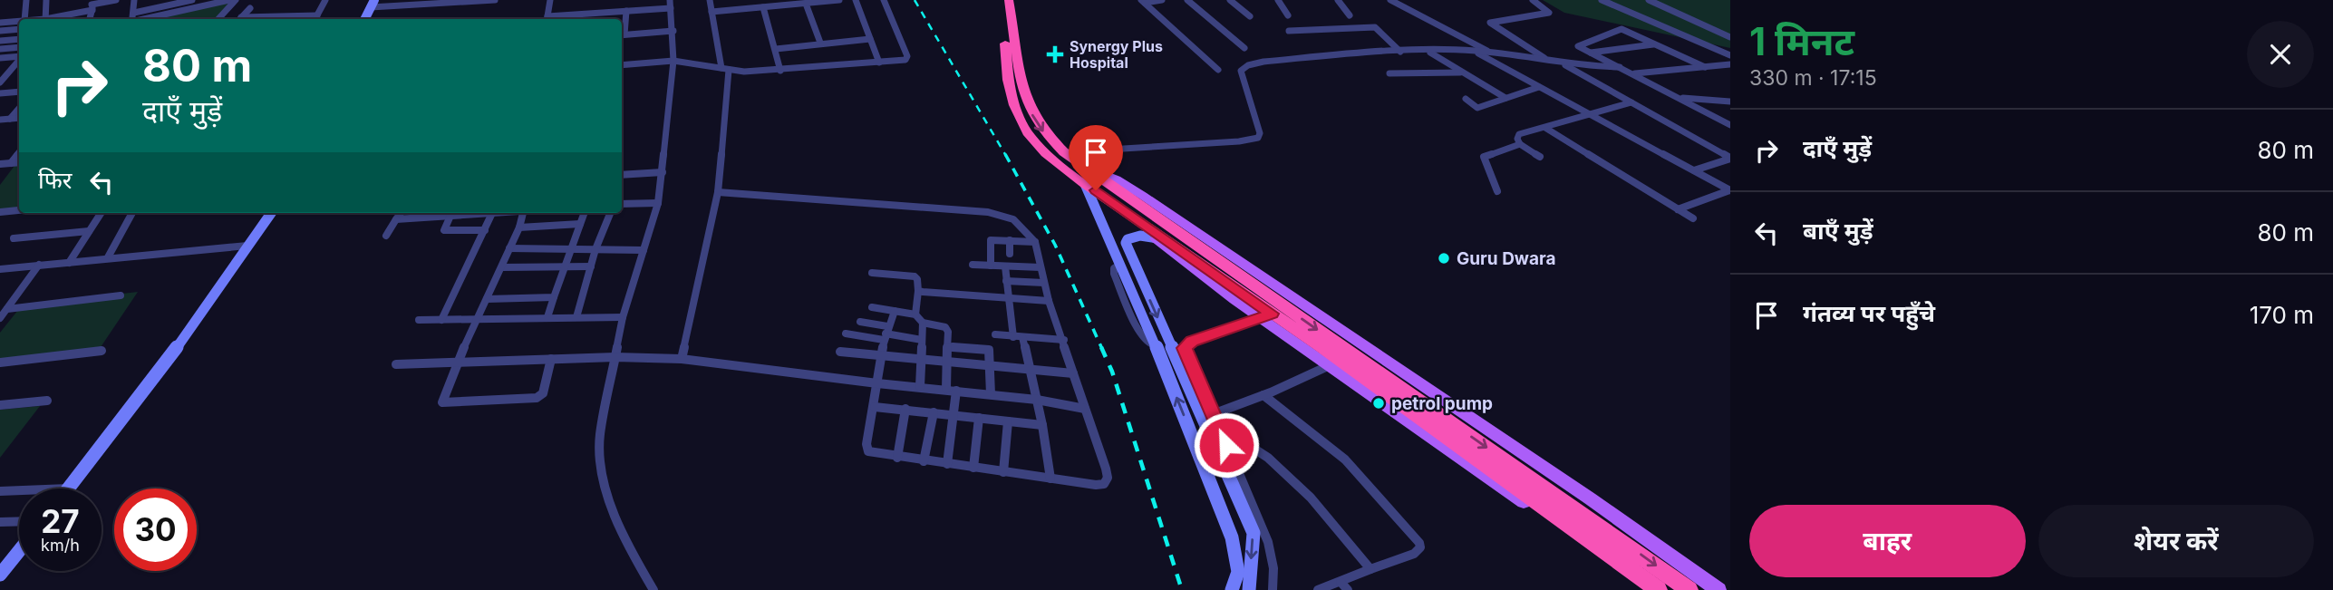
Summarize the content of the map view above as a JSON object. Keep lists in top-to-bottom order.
{
  "places": {
    "health": ["Synergy Plus Hospital"],
    "other": ["Guru Dwara", "petrol pump"]
  },
  "page": {
    "heading": ["1 मिनट", "330 m · 17:15"],
    "turn": ["80 m", "दाएँ मुड़ें"],
    "list": [
      {
        "name": "दाएँ मुड़ें",
        "value": "80 m"
      },
      {
        "name": "बाएँ मुड़ें",
        "value": "80 m"
      },
      {
        "name": "गंतव्य पर पहुँचे",
        "value": "170 m"
      }
    ],
    "then": "फिर",
    "speed": "27 km/h",
    "limit": "30",
    "buttons": ["बाहर", "शेयर करें"]
  }
}
